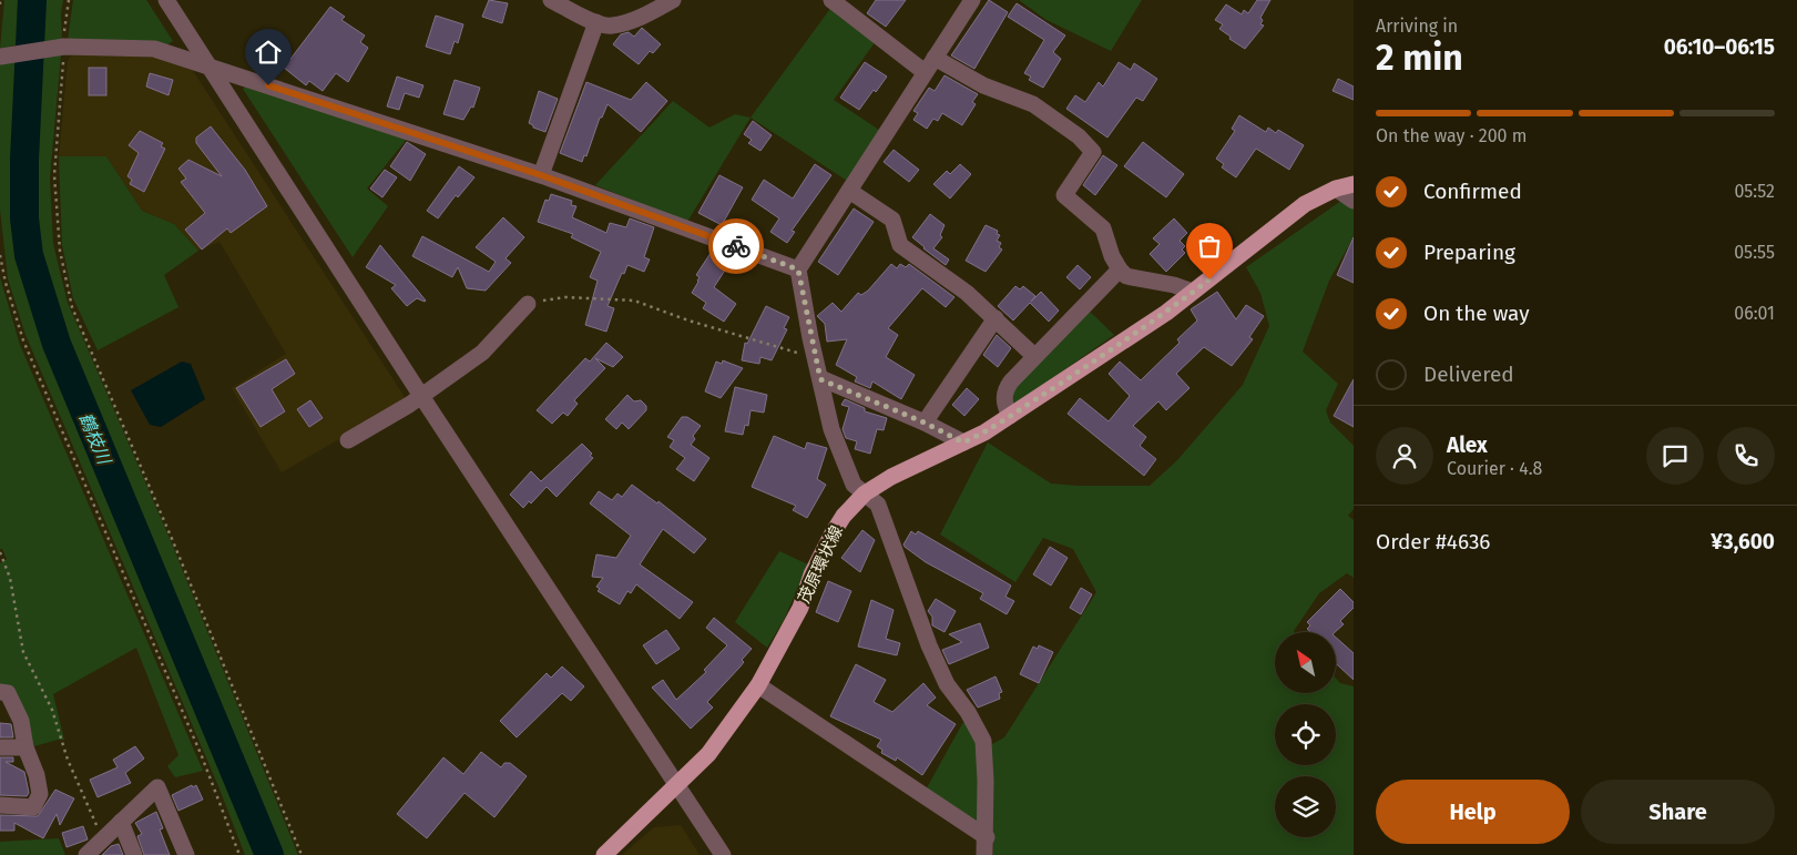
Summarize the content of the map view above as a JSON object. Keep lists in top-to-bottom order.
{
  "streets": {
    "main road": ["茂原環状線"]
  },
  "water": ["鶴枝川"],
  "north": "top left",
  "page": {
    "heading": ["2 min", "Arriving in", "06:10–06:15"],
    "panel": [
      "Alex",
      "Courier · 4.8",
      "Order #4636",
      "¥3,600"
    ],
    "bar": "On the way · 200 m",
    "list": [
      ["Confirmed", "05:52"],
      ["Preparing", "05:55"],
      ["On the way", "06:01"],
      "Delivered"
    ],
    "buttons": ["Help", "Share"]
  }
}
